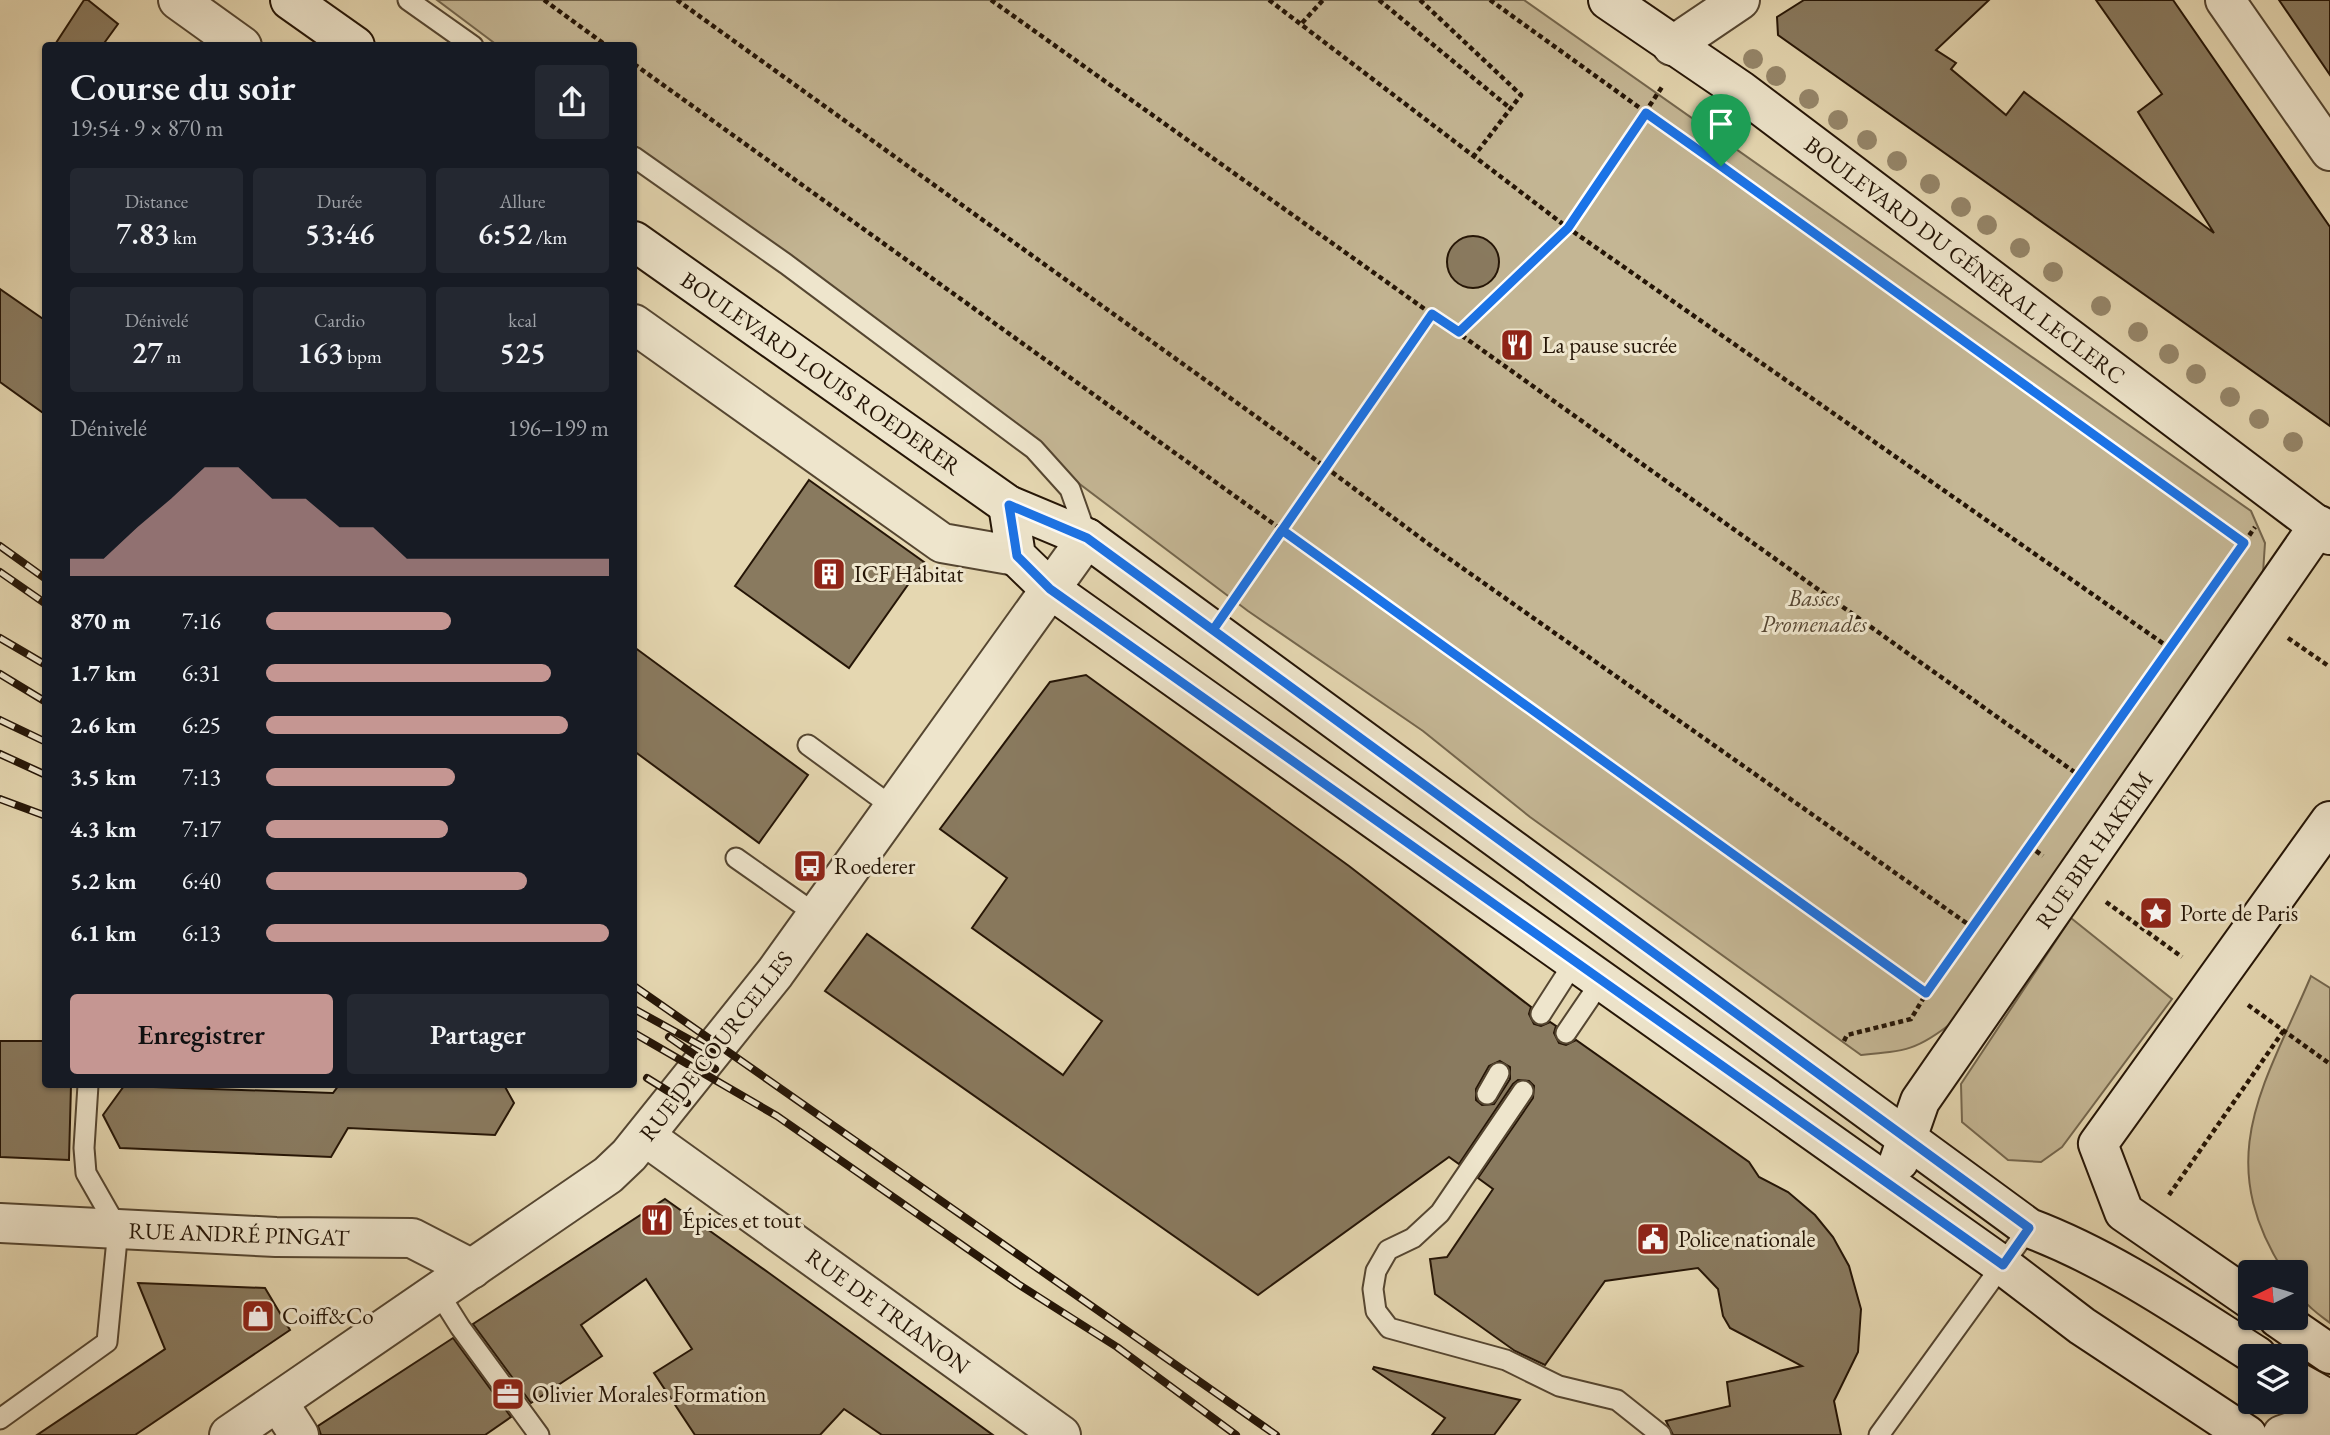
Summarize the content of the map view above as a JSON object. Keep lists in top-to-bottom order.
{
  "streets": {
    "main road": [
      "BOULEVARD DU GÉNÉRAL LECLERC",
      "BOULEVARD LOUIS ROEDERER",
      "RUE BIR HAKEIM",
      "RUE DE COURCELLES",
      "RUE ANDRÉ PINGAT",
      "RUE DE TRIANON"
    ]
  },
  "crossings": [
    ["BOULEVARD DU GÉNÉRAL LECLERC", "RUE BIR HAKEIM"],
    ["BOULEVARD LOUIS ROEDERER", "RUE BIR HAKEIM"],
    ["BOULEVARD LOUIS ROEDERER", "RUE DE COURCELLES"],
    ["RUE DE COURCELLES", "RUE ANDRÉ PINGAT"],
    ["RUE DE COURCELLES", "RUE DE TRIANON"]
  ],
  "parks": ["Basses Promenades"],
  "places": {
    "restaurant": ["La pause sucrée", "Épices et tout"],
    "building": ["ICF Habitat"],
    "bus stop": ["Roederer"],
    "place": ["Porte de Paris"],
    "public building": ["Police nationale"],
    "shop": ["Coiff&Co"],
    "office": ["Olivier Morales Formation"]
  },
  "north": "left",
  "page": {
    "heading": ["Course du soir", "19:54 · 9 × 870 m"],
    "stats": [
      ["Distance", "7.83 km"],
      ["Durée", "53:46"],
      ["Allure", "6:52 /km"],
      ["Dénivelé", "27 m"],
      ["Cardio", "163 bpm"],
      ["kcal", "525"]
    ],
    "chart": ["Dénivelé", "196–199 m"],
    "list": [
      {
        "name": "870 m",
        "note": "7:16"
      },
      {
        "name": "1.7 km",
        "note": "6:31"
      },
      {
        "name": "2.6 km",
        "note": "6:25"
      },
      {
        "name": "3.5 km",
        "note": "7:13"
      },
      {
        "name": "4.3 km",
        "note": "7:17"
      },
      {
        "name": "5.2 km",
        "note": "6:40"
      },
      {
        "name": "6.1 km",
        "note": "6:13"
      }
    ],
    "buttons": ["Enregistrer", "Partager"]
  }
}
